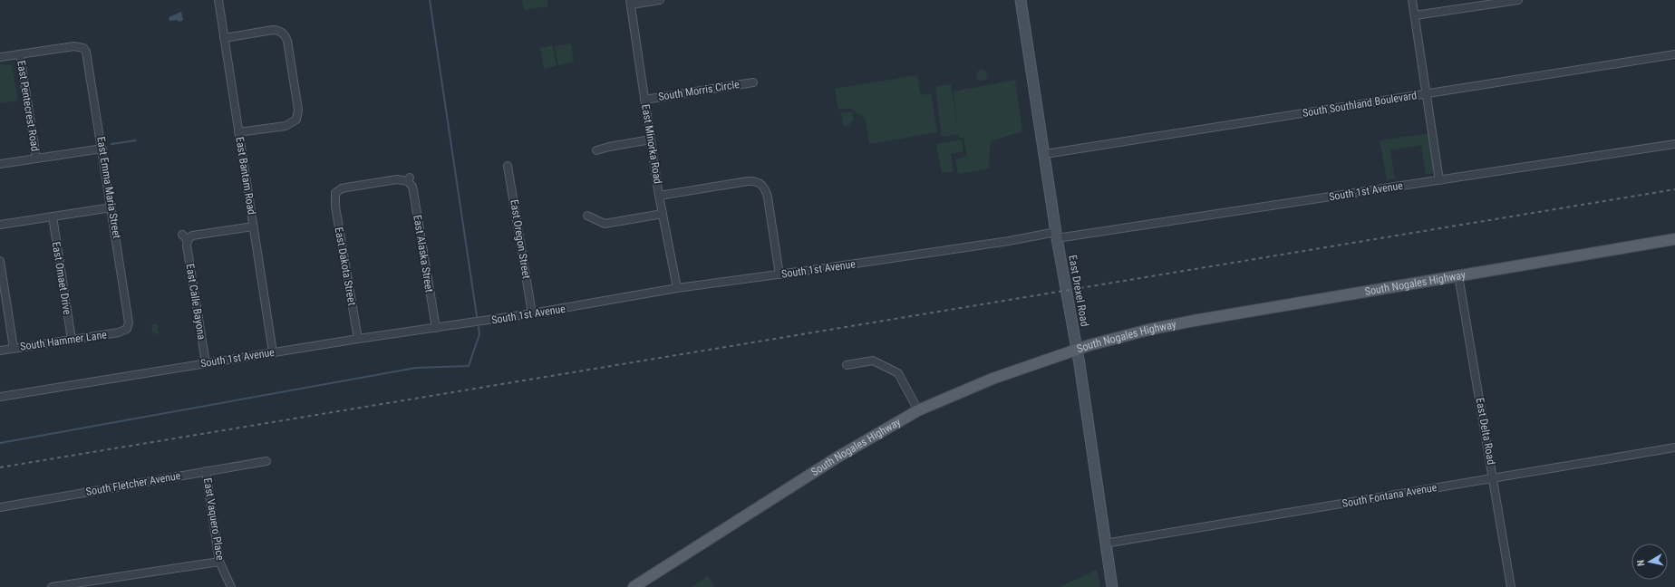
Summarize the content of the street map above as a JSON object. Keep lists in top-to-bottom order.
{
  "streets": {
    "main road": ["South Nogales Highway"],
    "street": [
      "South Morris Circle",
      "South Southland Boulevard",
      "East Pentecrest Road",
      "East Minorka Road",
      "East Bantam Road",
      "East Emma Maria Street",
      "South 1st Avenue",
      "East Oregon Street",
      "East Alaska Street",
      "East Dakota Street",
      "East Omaet Drive",
      "East Drexel Road",
      "East Calle Bayona",
      "South Hammer Lane",
      "East Delta Road",
      "South Fletcher Avenue",
      "South Fontana Avenue",
      "East Vaquero Place"
    ]
  },
  "crossings": [
    ["South Morris Circle", "East Minorka Road"],
    ["South Southland Boulevard", "East Drexel Road"],
    ["East Pentecrest Road", "East Emma Maria Street"],
    ["East Minorka Road", "South 1st Avenue"],
    ["East Bantam Road", "South 1st Avenue"],
    ["East Bantam Road", "East Calle Bayona"],
    ["East Emma Maria Street", "South Hammer Lane"],
    ["South 1st Avenue", "East Oregon Street"],
    ["South 1st Avenue", "East Alaska Street"],
    ["South 1st Avenue", "East Dakota Street"],
    ["South 1st Avenue", "East Drexel Road"],
    ["South 1st Avenue", "East Calle Bayona"],
    ["East Alaska Street", "East Dakota Street"],
    ["East Omaet Drive", "South Hammer Lane"],
    ["South Nogales Highway", "East Drexel Road"],
    ["South Nogales Highway", "East Delta Road"],
    ["East Drexel Road", "South Fontana Avenue"],
    ["East Delta Road", "South Fontana Avenue"],
    ["South Fletcher Avenue", "East Vaquero Place"]
  ],
  "north": "left"
}
